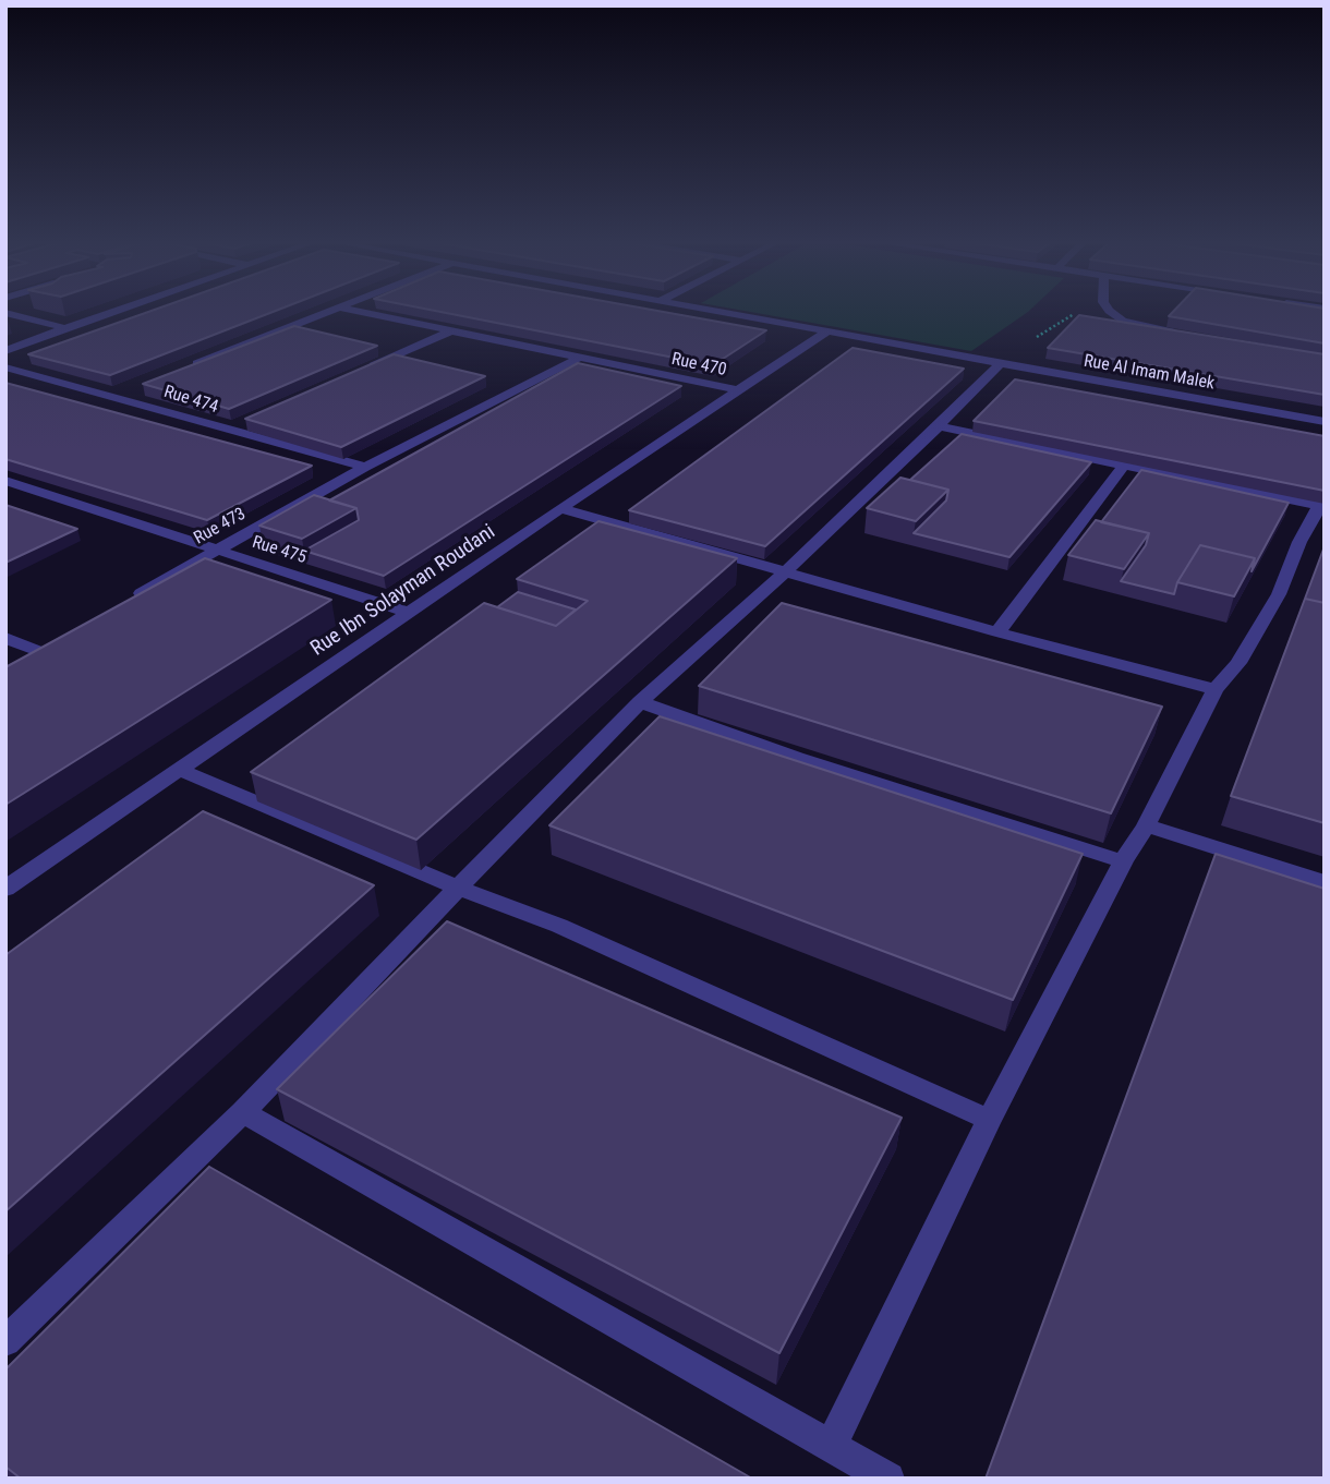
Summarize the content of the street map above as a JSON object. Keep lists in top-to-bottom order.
{
  "streets": {
    "street": [
      "Rue 470",
      "Rue Al Imam Malek",
      "Rue 474",
      "Rue 473",
      "Rue 475",
      "Rue Ibn Solayman Roudani"
    ]
  },
  "crossings": [
    ["Rue 470", "Rue 473"],
    ["Rue 470", "Rue Ibn Solayman Roudani"],
    ["Rue Al Imam Malek", "Rue Ibn Solayman Roudani"],
    ["Rue 474", "Rue 473"],
    ["Rue 473", "Rue 475"],
    ["Rue 475", "Rue Ibn Solayman Roudani"]
  ]
}
